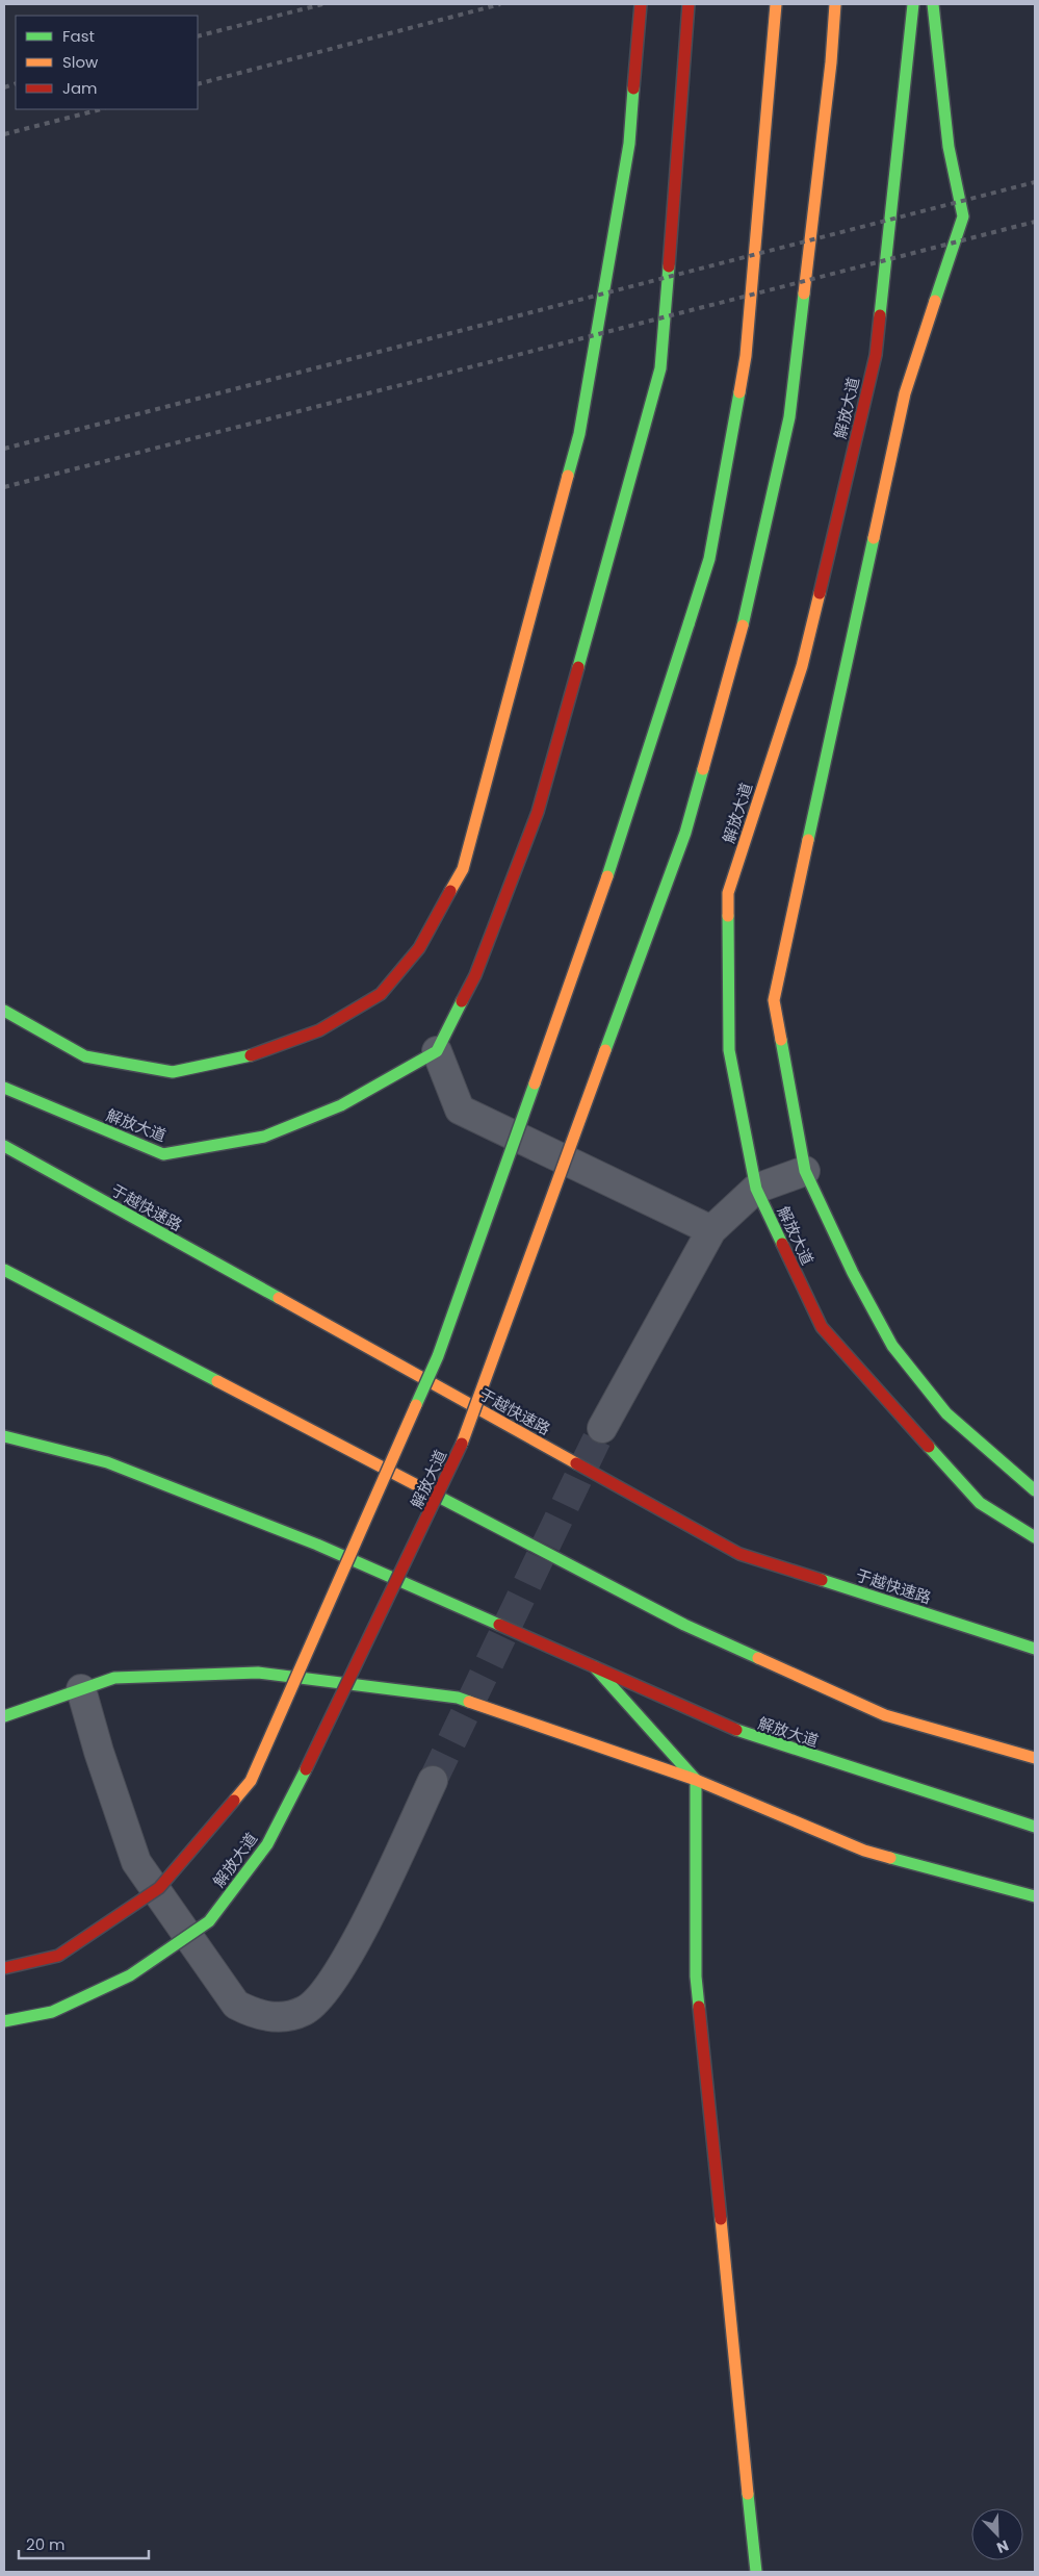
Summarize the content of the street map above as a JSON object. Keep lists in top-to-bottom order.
{
  "streets": {
    "main road": ["解放大道", "于越快速路"]
  },
  "legend": ["Fast", "Slow", "Jam"],
  "scale_bar": "20 m",
  "north": "bottom right"
}
